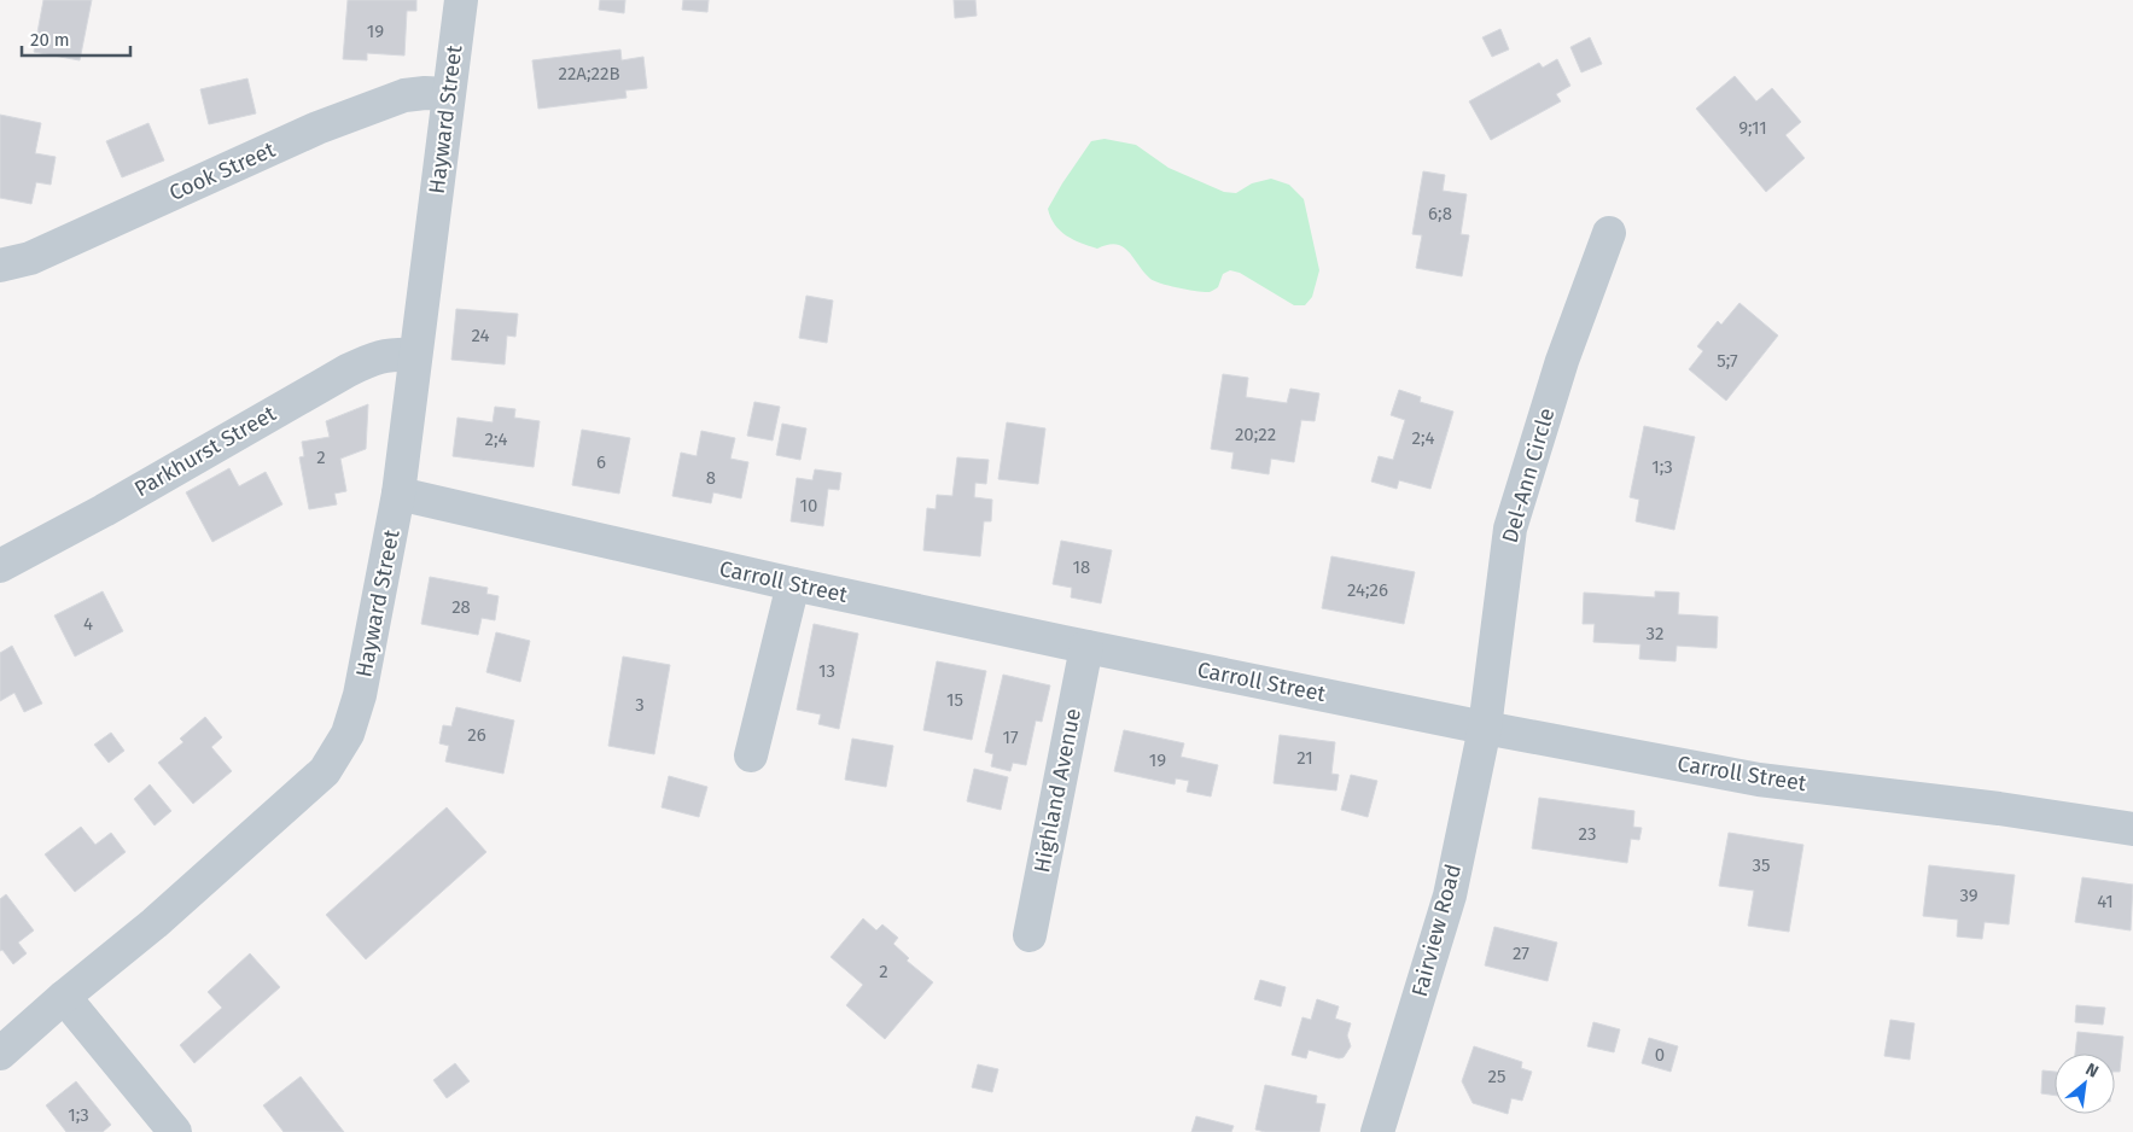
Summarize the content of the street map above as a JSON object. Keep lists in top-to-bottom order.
{
  "streets": {
    "street": [
      "Hayward Street",
      "Cook Street",
      "Parkhurst Street",
      "Del-Ann Circle",
      "Carroll Street",
      "Highland Avenue",
      "Fairview Road"
    ]
  },
  "crossings": [
    ["Hayward Street", "Cook Street"],
    ["Hayward Street", "Parkhurst Street"],
    ["Hayward Street", "Carroll Street"],
    ["Del-Ann Circle", "Carroll Street"],
    ["Del-Ann Circle", "Fairview Road"],
    ["Carroll Street", "Highland Avenue"],
    ["Carroll Street", "Fairview Road"]
  ],
  "house_numbers": [
    "19",
    "22A;22B",
    "9;11",
    "6;8",
    "24",
    "5;7",
    "20;22",
    "2;4",
    "2;4",
    "2",
    "6",
    "1;3",
    "8",
    "10",
    "18",
    "24;26",
    "28",
    "4",
    "32",
    "13",
    "15",
    "3",
    "26",
    "17",
    "21",
    "19",
    "23",
    "35",
    "39",
    "41",
    "27",
    "2",
    "0",
    "25",
    "1;3"
  ],
  "scale_bar": "20 m",
  "north": "top right"
}
